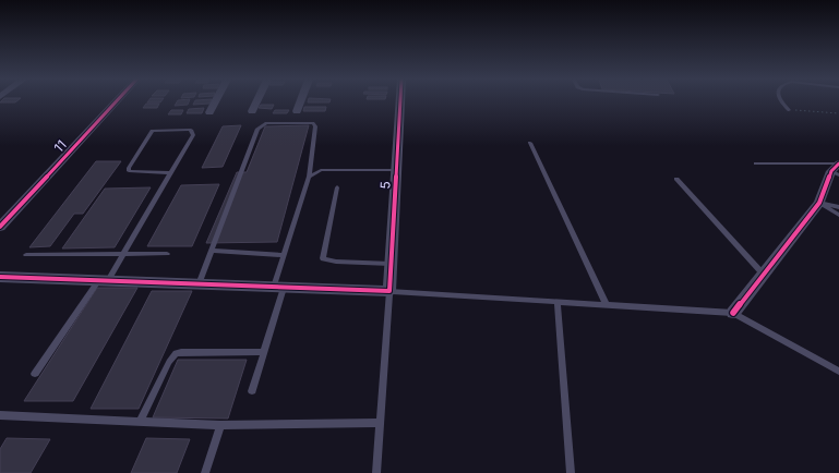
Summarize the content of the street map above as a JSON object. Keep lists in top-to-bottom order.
{
  "streets": {
    "street": ["11", "5"]
  }
}
